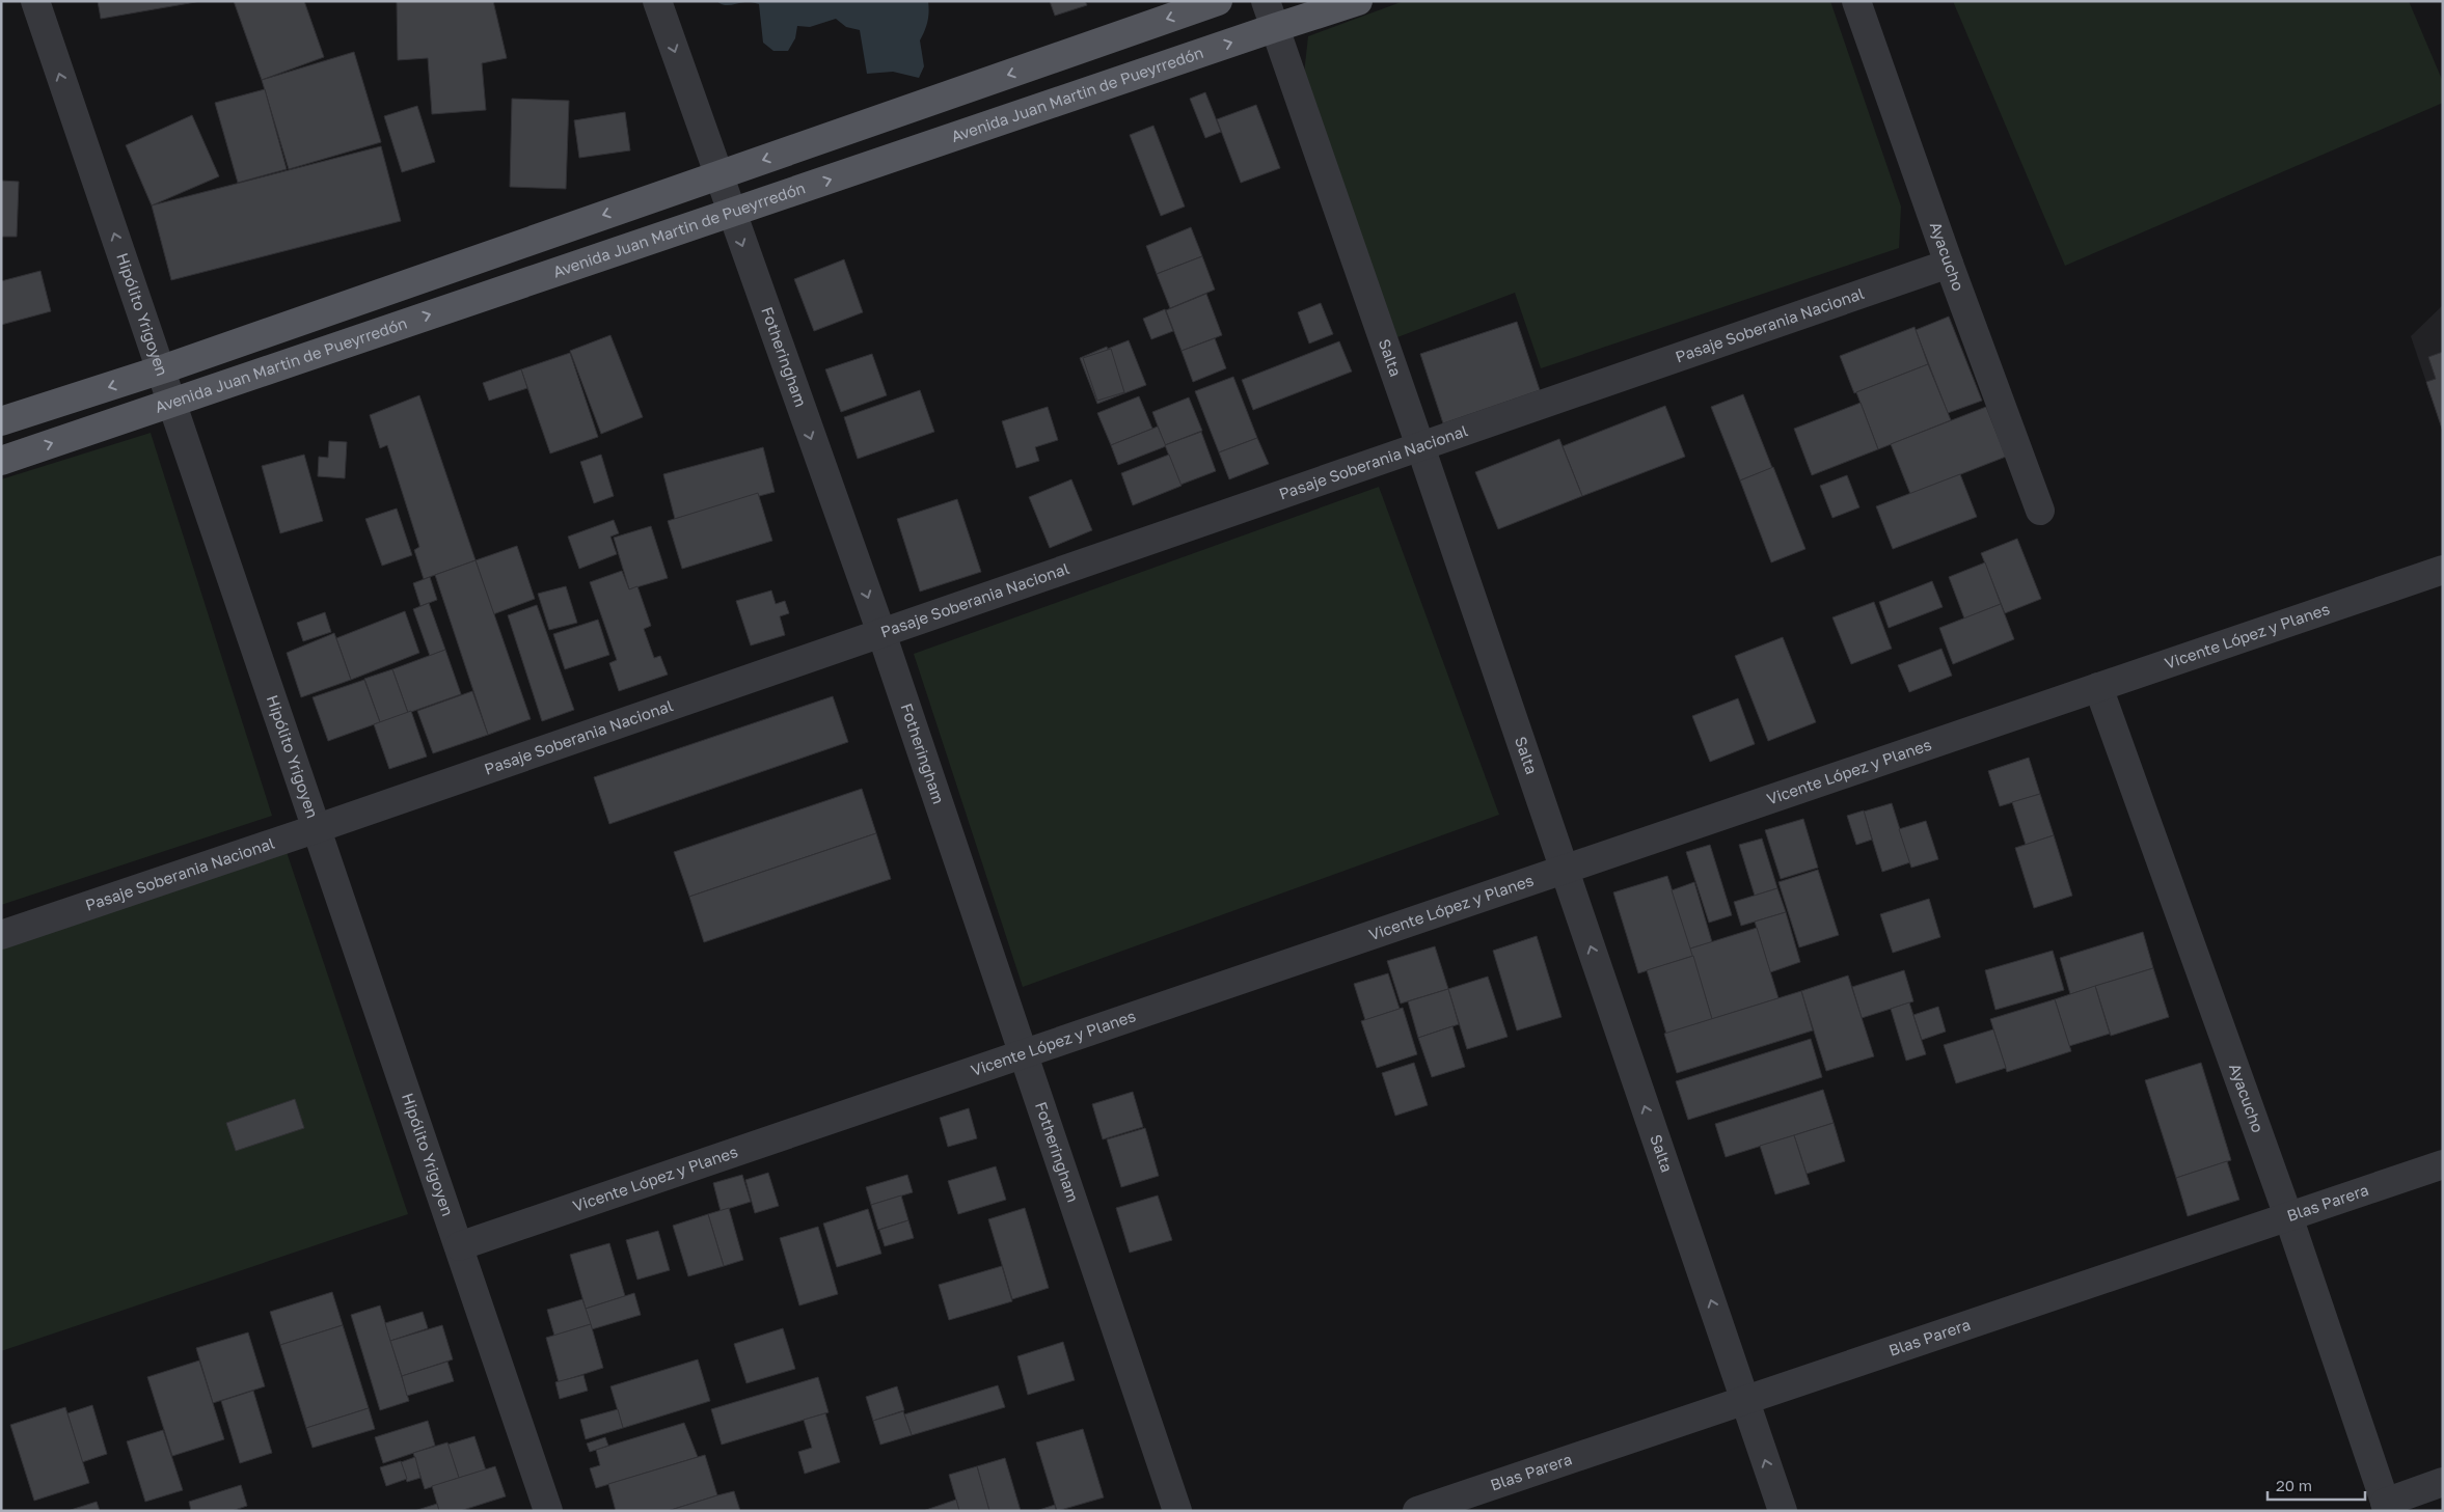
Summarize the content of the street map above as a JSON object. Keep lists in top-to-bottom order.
{
  "streets": {
    "main road": ["Avenida Juan Martin de Pueyrredón"],
    "street": [
      "Ayacucho",
      "Hipólito Yrigoyen",
      "Pasaje Soberania Nacional",
      "Fotheringham",
      "Salta",
      "Vicente López y Planes",
      "Blas Parera"
    ]
  },
  "crossings": [
    ["Avenida Juan Martin de Pueyrredón", "Hipólito Yrigoyen"],
    ["Avenida Juan Martin de Pueyrredón", "Fotheringham"],
    ["Avenida Juan Martin de Pueyrredón", "Salta"],
    ["Ayacucho", "Pasaje Soberania Nacional"],
    ["Ayacucho", "Vicente López y Planes"],
    ["Ayacucho", "Blas Parera"],
    ["Hipólito Yrigoyen", "Pasaje Soberania Nacional"],
    ["Hipólito Yrigoyen", "Vicente López y Planes"],
    ["Pasaje Soberania Nacional", "Fotheringham"],
    ["Pasaje Soberania Nacional", "Salta"],
    ["Fotheringham", "Vicente López y Planes"],
    ["Salta", "Vicente López y Planes"],
    ["Salta", "Blas Parera"]
  ],
  "one_way": ["Fotheringham", "Salta"],
  "scale_bar": "20 m"
}
